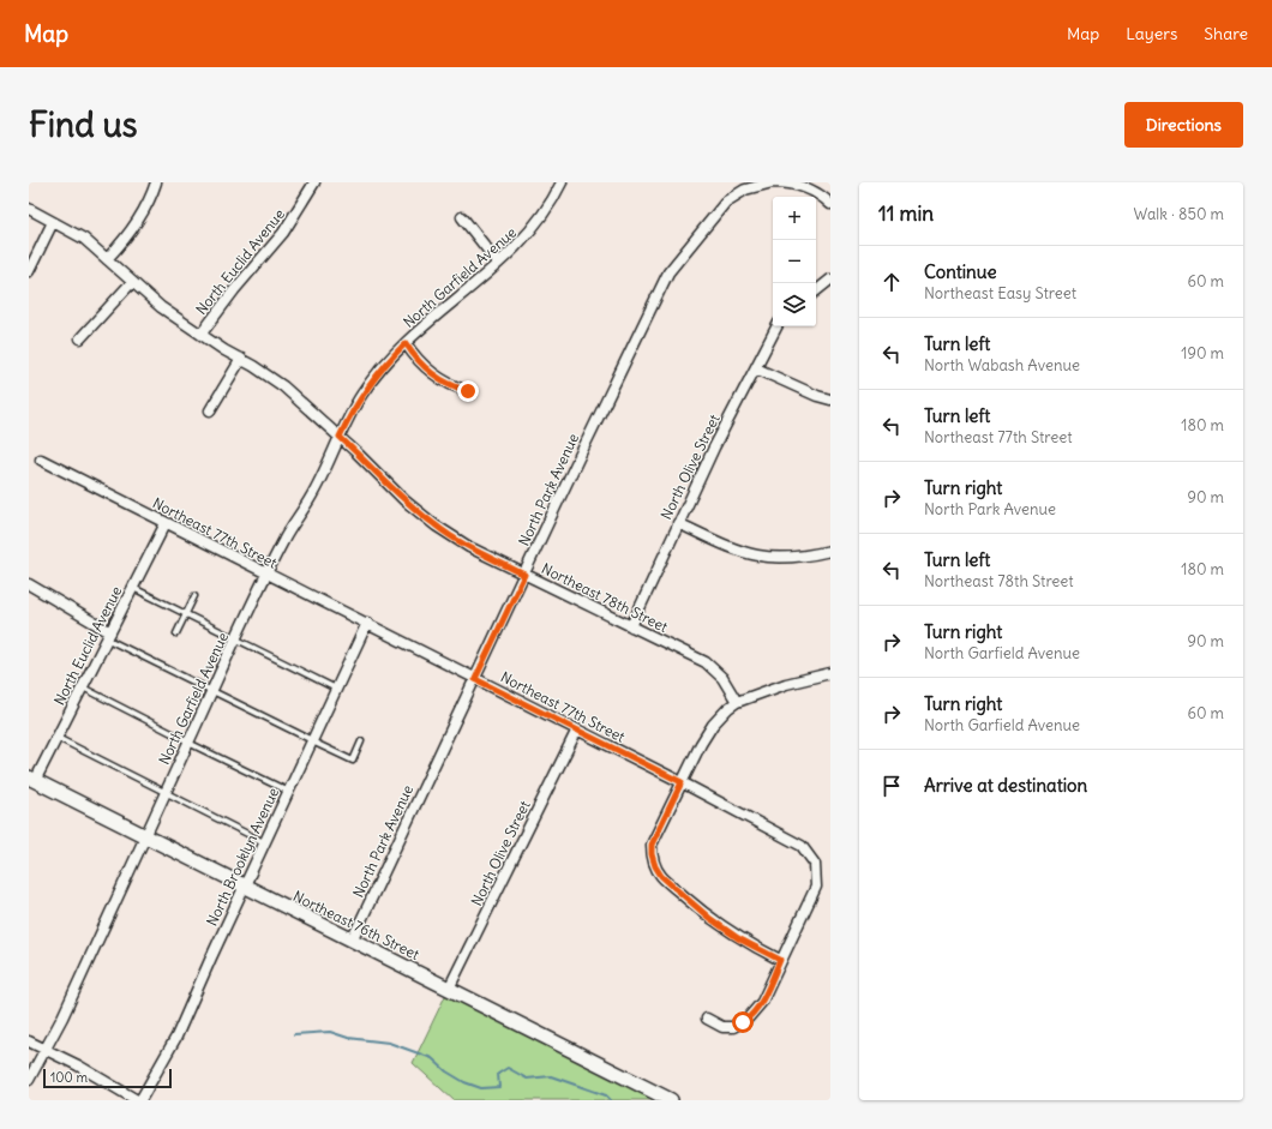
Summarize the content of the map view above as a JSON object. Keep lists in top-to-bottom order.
{
  "streets": {
    "street": [
      "North Euclid Avenue",
      "North Garfield Avenue",
      "North Olive Street",
      "North Park Avenue",
      "Northeast 77th Street",
      "Northeast 78th Street",
      "North Brooklyn Avenue",
      "Northeast 76th Street"
    ]
  },
  "crossings": [
    ["North Euclid Avenue", "Northeast 77th Street"],
    ["North Euclid Avenue", "Northeast 78th Street"],
    ["North Euclid Avenue", "Northeast 76th Street"],
    ["North Garfield Avenue", "Northeast 77th Street"],
    ["North Garfield Avenue", "Northeast 78th Street"],
    ["North Garfield Avenue", "Northeast 76th Street"],
    ["North Olive Street", "Northeast 77th Street"],
    ["North Olive Street", "Northeast 78th Street"],
    ["North Olive Street", "Northeast 76th Street"],
    ["North Park Avenue", "Northeast 77th Street"],
    ["North Park Avenue", "Northeast 78th Street"],
    ["North Park Avenue", "Northeast 76th Street"],
    ["Northeast 77th Street", "North Brooklyn Avenue"],
    ["North Brooklyn Avenue", "Northeast 76th Street"]
  ],
  "scale_bar": "100 m",
  "page": {
    "header": "Map",
    "nav": ["Map", "Layers", "Share"],
    "buttons": "Directions",
    "title": "Find us",
    "heading": ["11 min", "Walk · 850 m"],
    "map_buttons": ["+", "−"],
    "list": [
      ["Continue", "Northeast Easy Street", "60 m"],
      ["Turn left", "North Wabash Avenue", "190 m"],
      ["Turn left", "Northeast 77th Street", "180 m"],
      ["Turn right", "North Park Avenue", "90 m"],
      ["Turn left", "Northeast 78th Street", "180 m"],
      ["Turn right", "North Garfield Avenue", "90 m"],
      ["Turn right", "North Garfield Avenue", "60 m"],
      "Arrive at destination"
    ],
    "scale": "100 m"
  }
}
